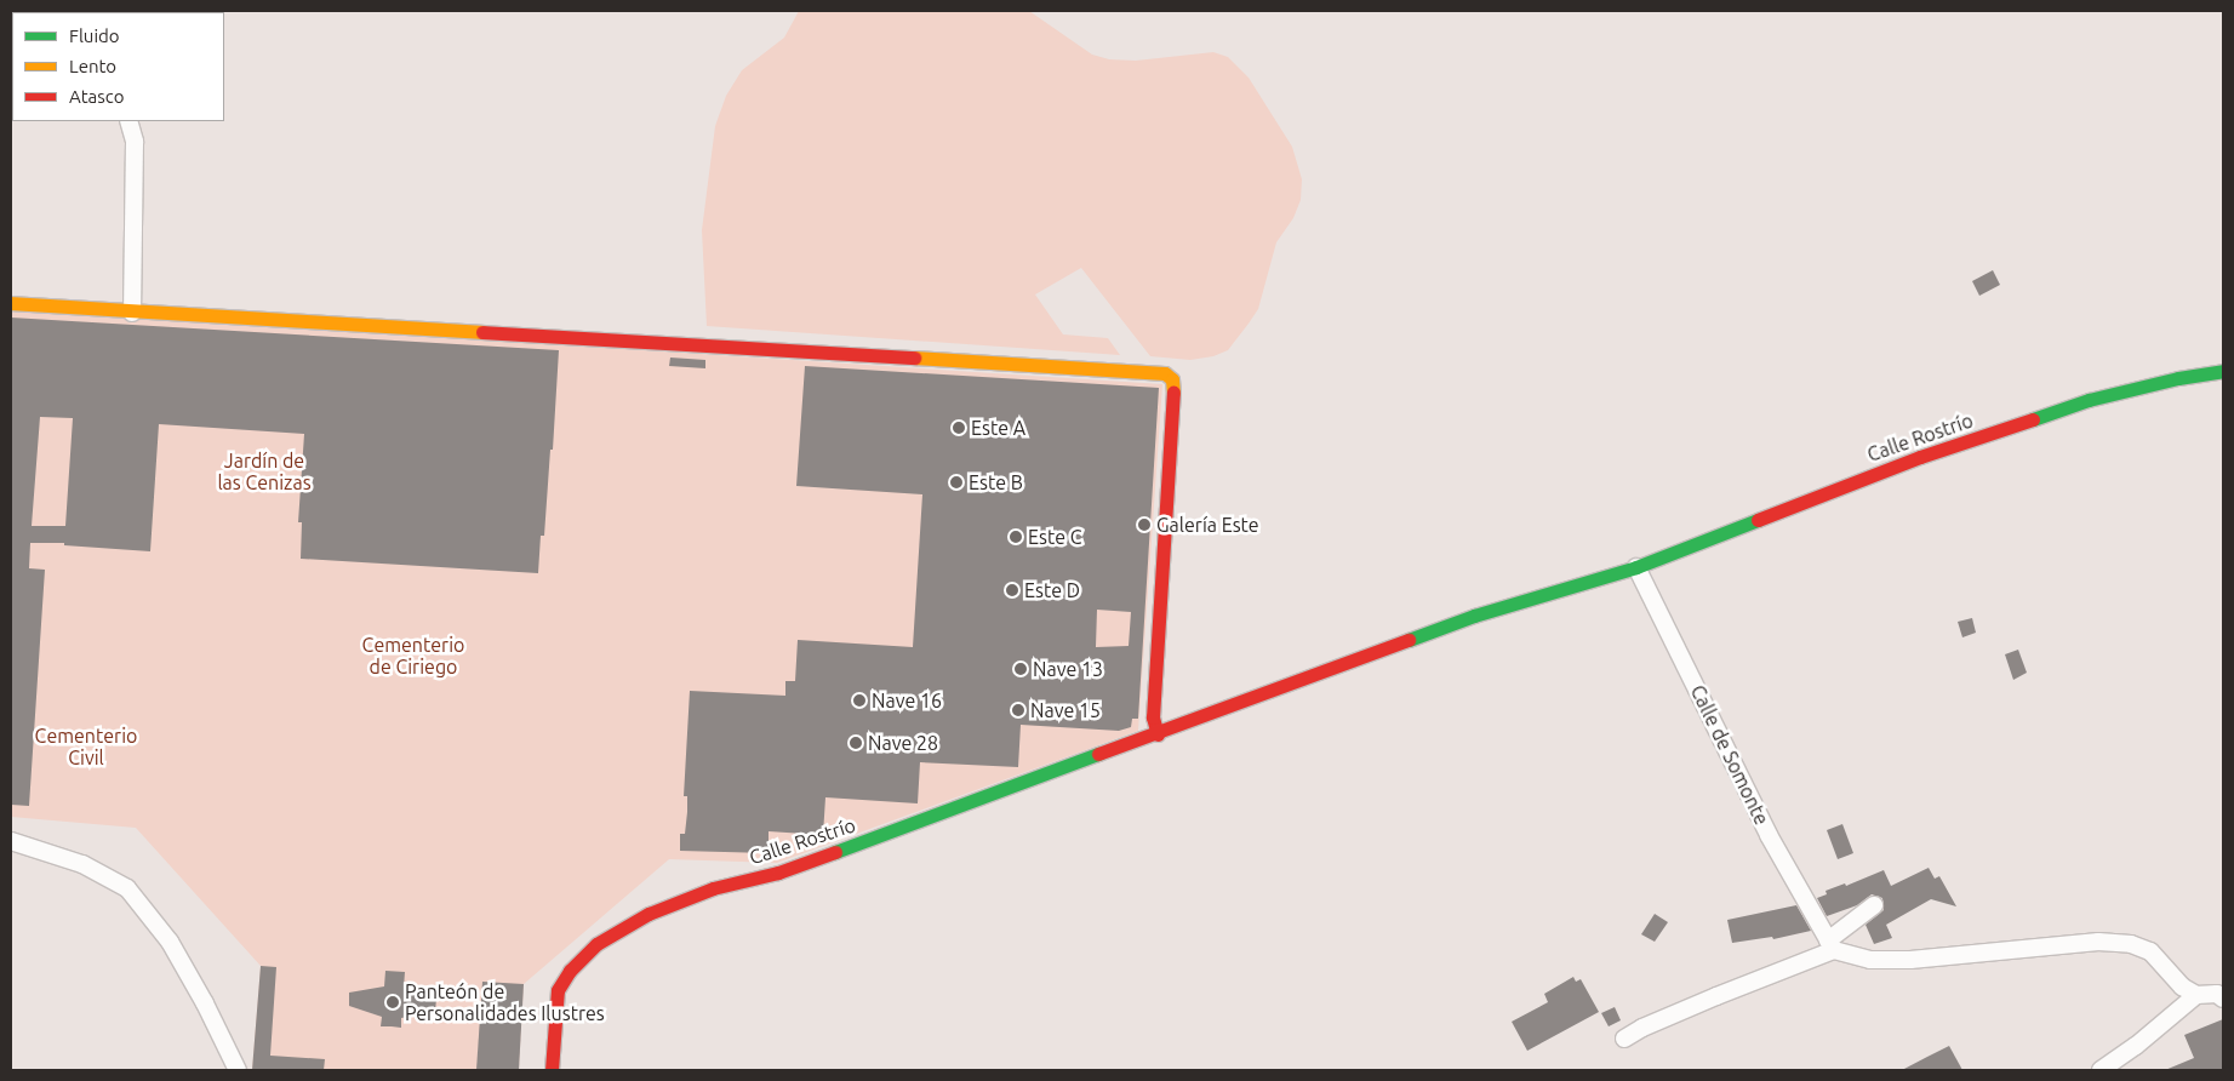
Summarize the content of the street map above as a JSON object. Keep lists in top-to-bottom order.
{
  "streets": {
    "street": ["Calle Rostrío", "Calle de Somonte"]
  },
  "crossings": [
    ["Calle Rostrío", "Calle de Somonte"]
  ],
  "parks": ["Jardín de las Cenizas", "Cementerio de Ciriego", "Cementerio Civil"],
  "places": [
    "Este A",
    "Este B",
    "Galería Este",
    "Este C",
    "Este D",
    "Nave 13",
    "Nave 16",
    "Nave 15",
    "Nave 28",
    "Panteón de Personalidades Ilustres"
  ],
  "legend": ["Fluido", "Lento", "Atasco"]
}
